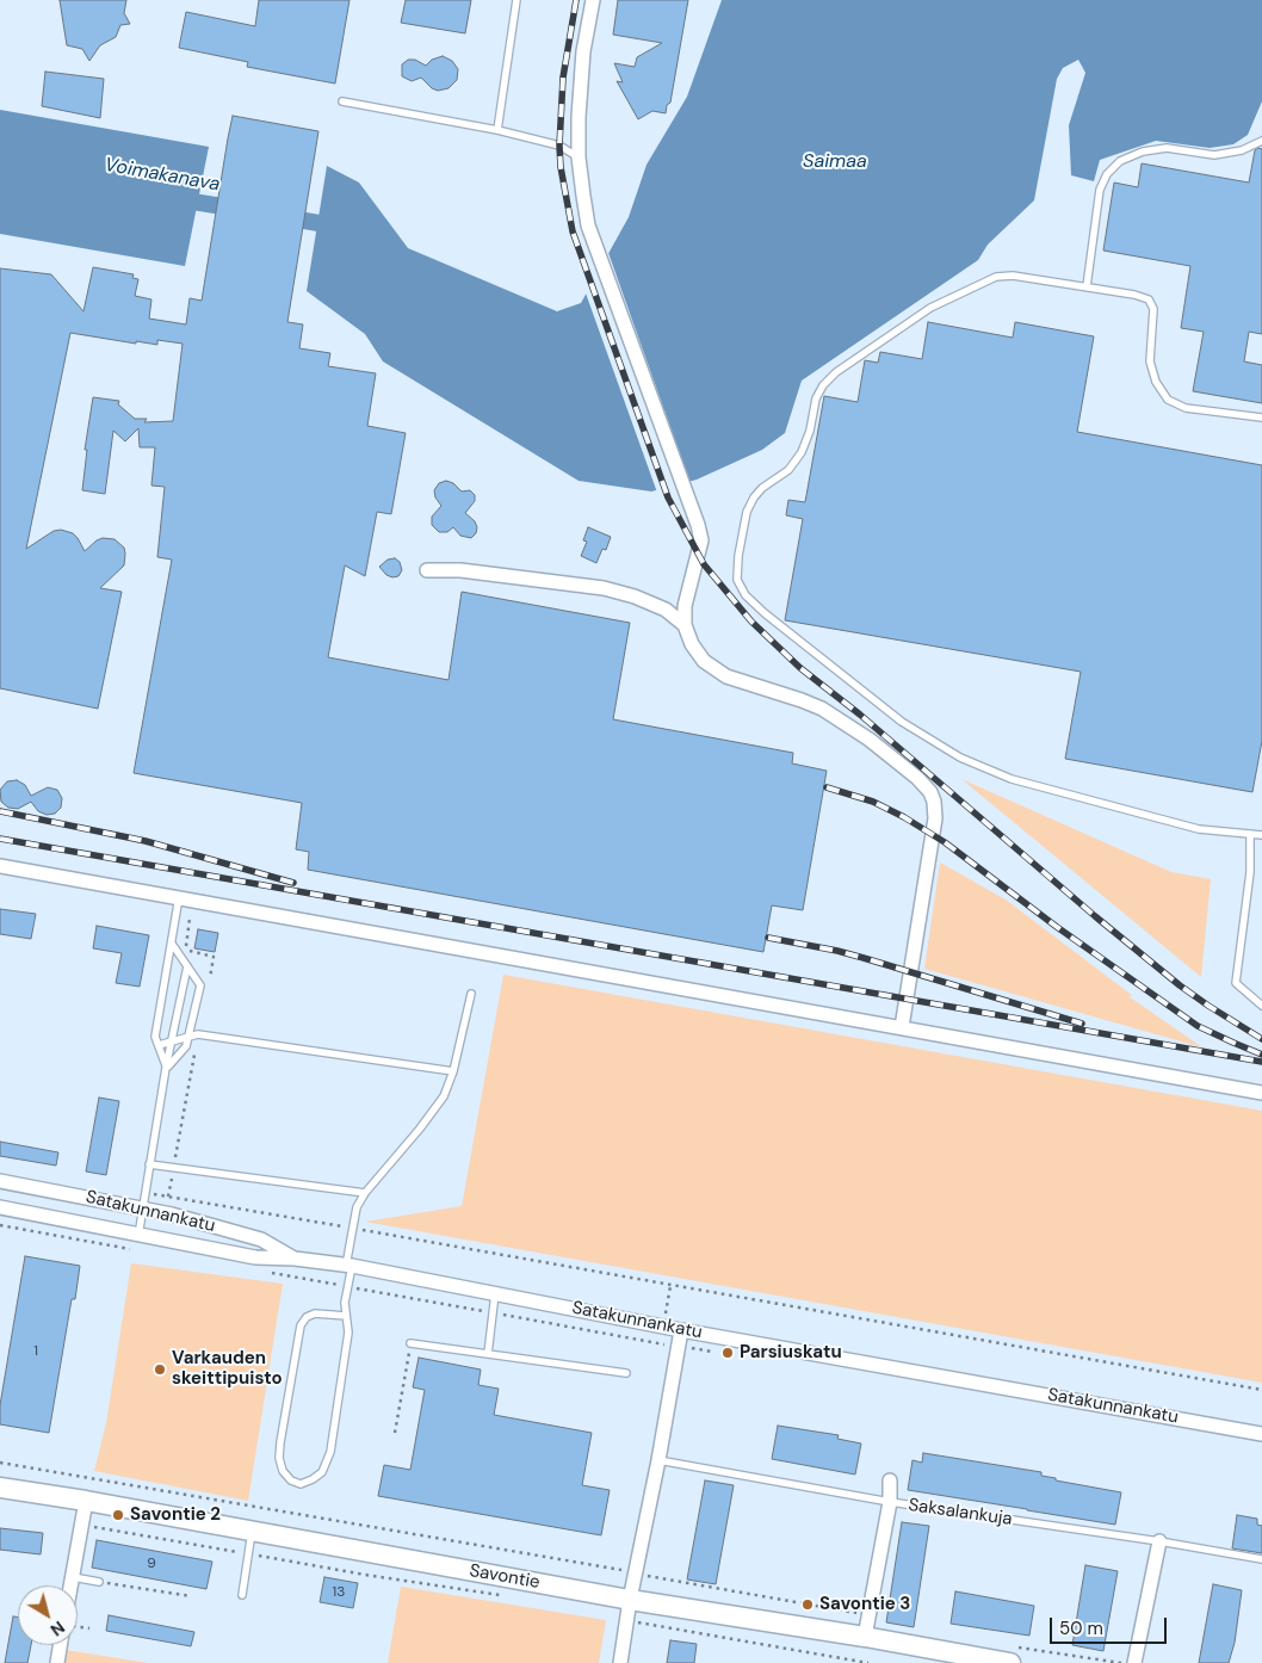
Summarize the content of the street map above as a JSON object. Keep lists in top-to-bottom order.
{
  "streets": {
    "street": ["Satakunnankatu", "Savontie"],
    "lane": ["Saksalankuja"]
  },
  "water": ["Saimaa", "Voimakanava"],
  "places": [
    "Parsiuskatu",
    "Varkauden skeittipuisto",
    "Savontie 2",
    "Savontie 3"
  ],
  "house_numbers": ["1", "9", "13"],
  "scale_bar": "50 m",
  "north": "bottom right"
}
